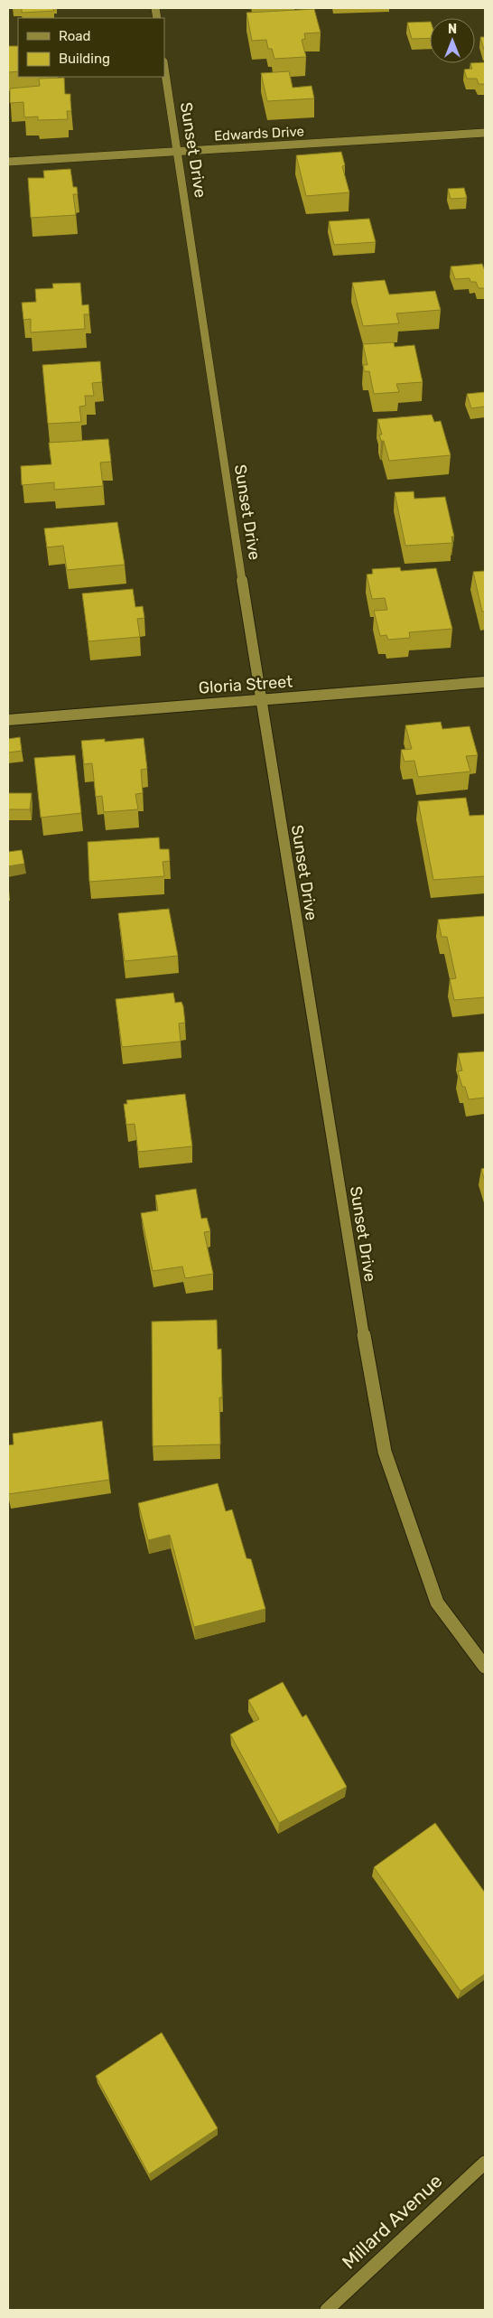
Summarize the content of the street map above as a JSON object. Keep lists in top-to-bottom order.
{
  "streets": {
    "street": [
      "Edwards Drive",
      "Sunset Drive",
      "Gloria Street",
      "Millard Avenue"
    ]
  },
  "crossings": [
    ["Edwards Drive", "Sunset Drive"],
    ["Sunset Drive", "Gloria Street"]
  ],
  "legend": ["Road", "Building"],
  "north": "top"
}
